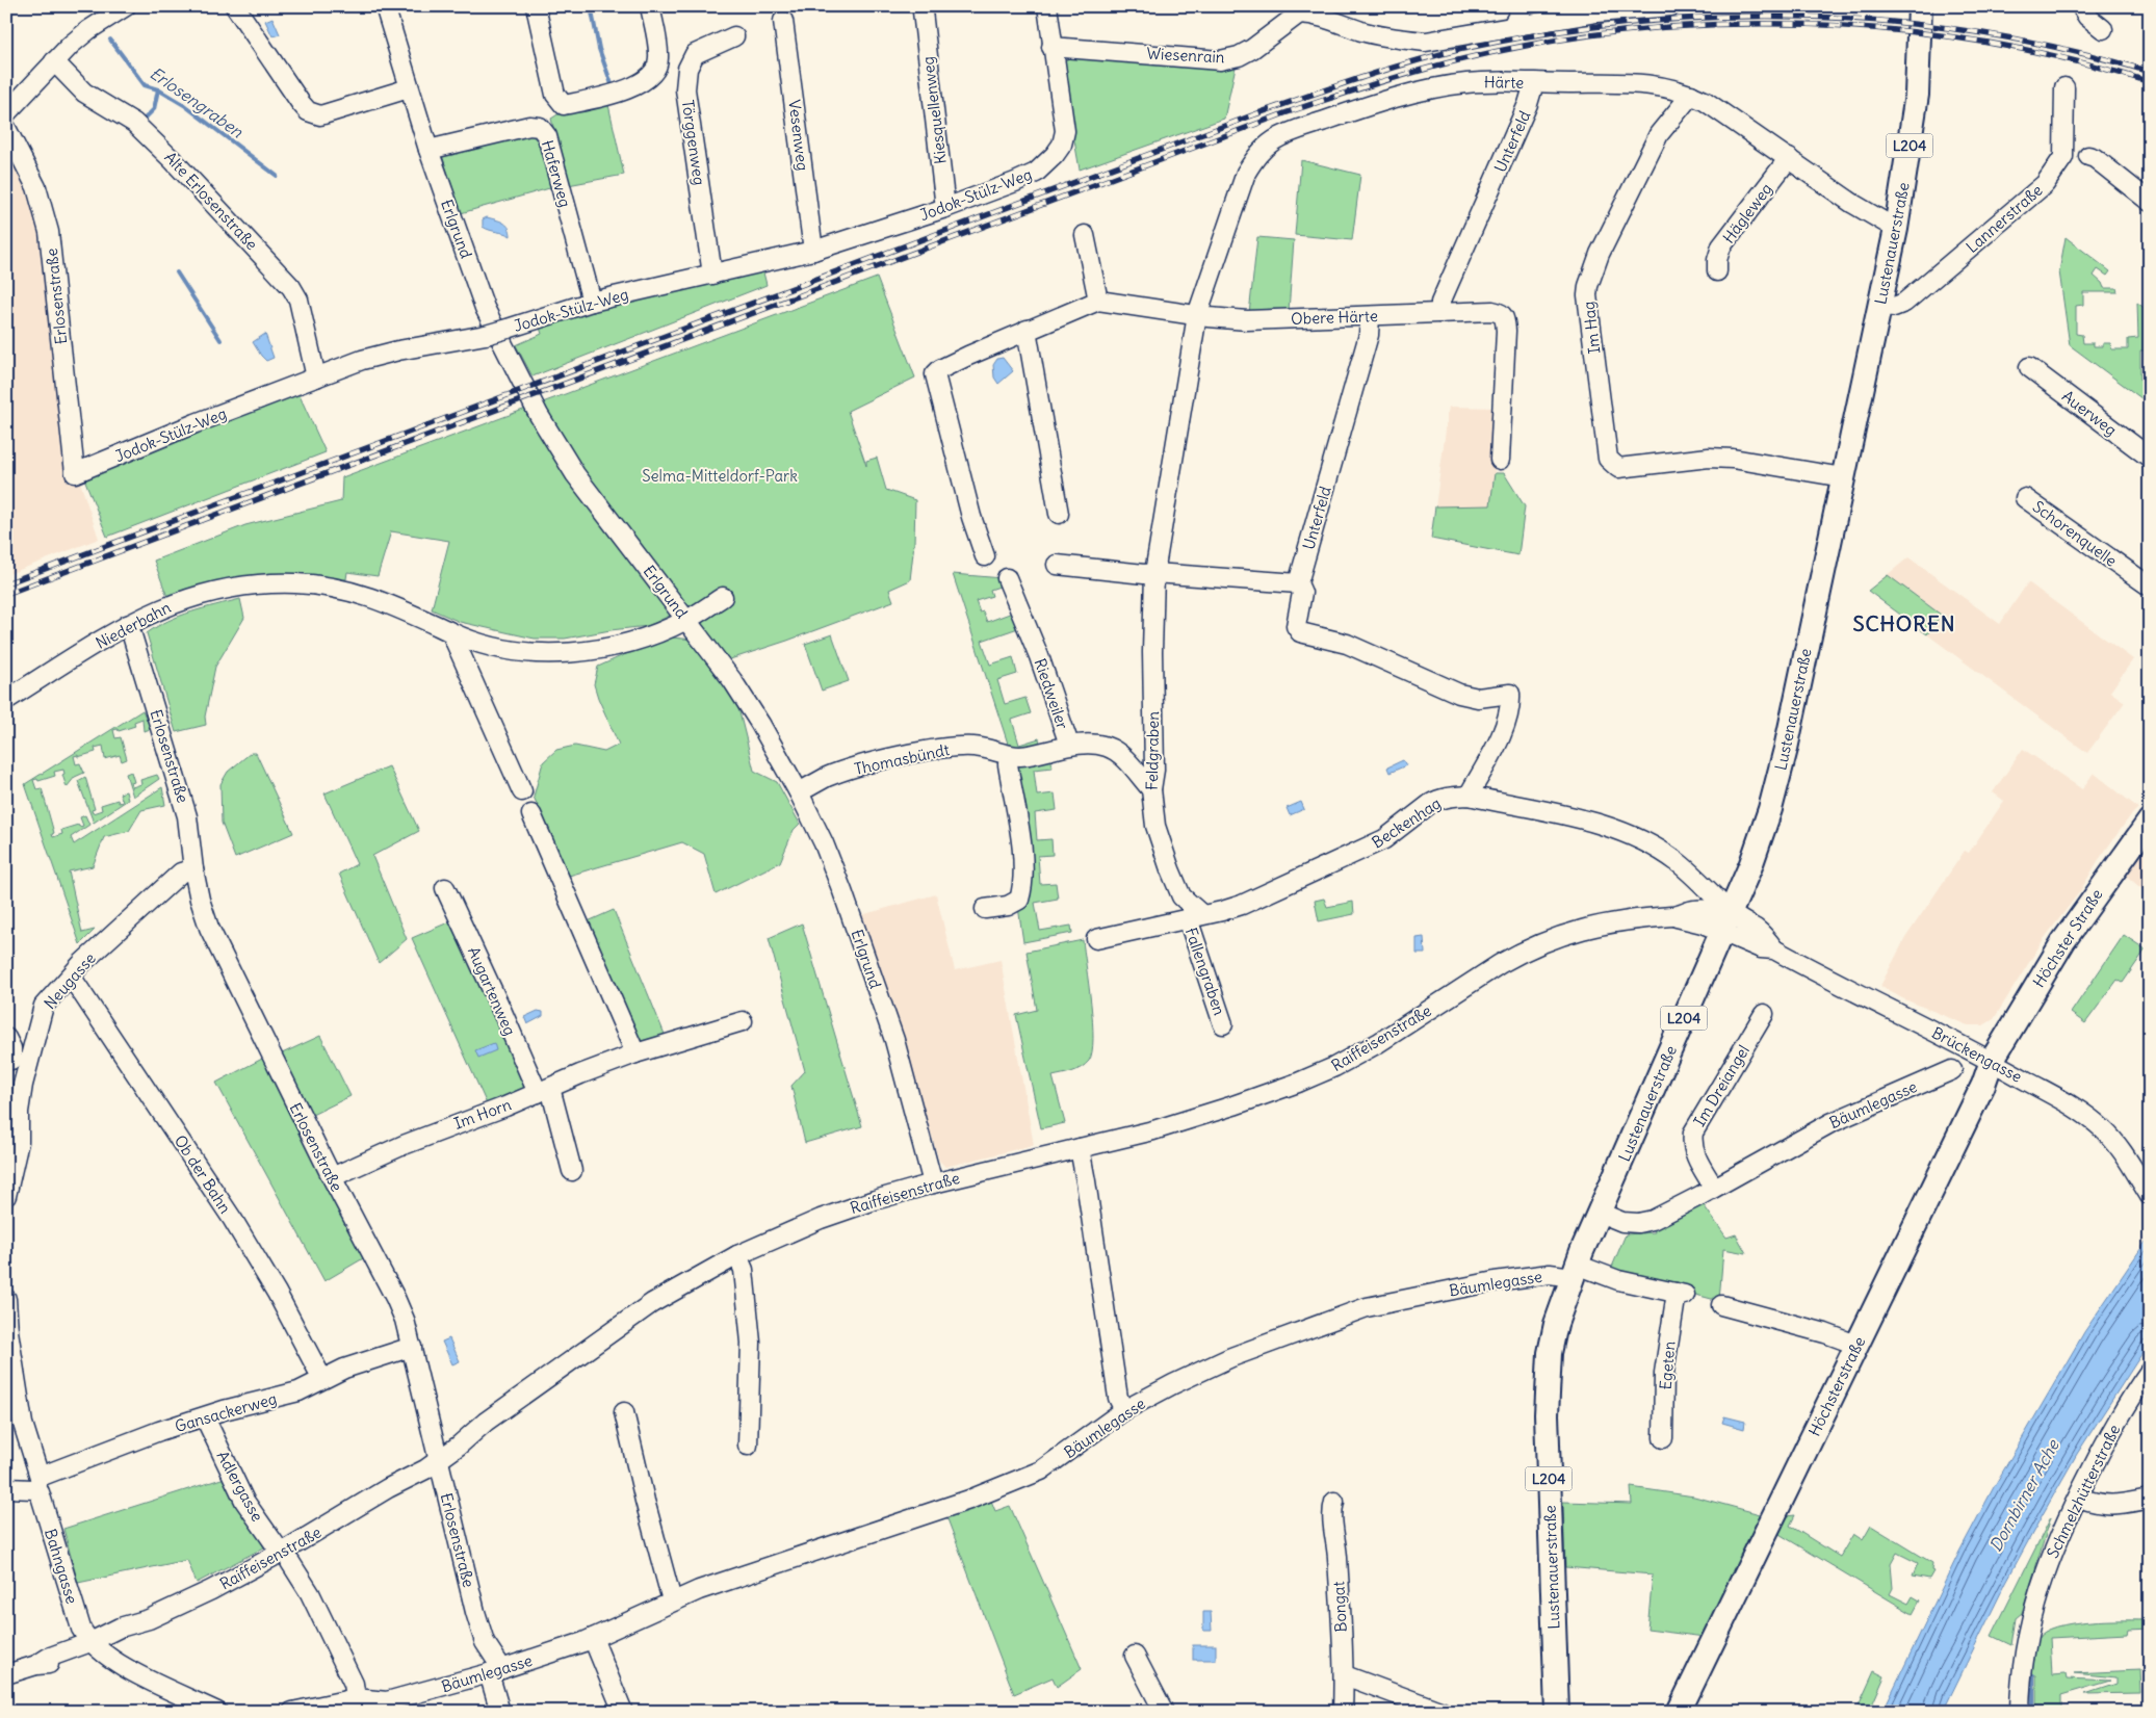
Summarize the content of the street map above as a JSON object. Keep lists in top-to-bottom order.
{
  "streets": {
    "main road": [
      "L204",
      "Lustenauerstraße",
      "Höchster Straße",
      "Höchsterstraße"
    ],
    "street": [
      "Wiesenrain",
      "Härte",
      "Kiesquellenweg",
      "Vesenweg",
      "Unterfeld",
      "Törggenweg",
      "Haferweg",
      "Jodok-Stülz-Weg",
      "Alte Erlosenstraße",
      "Hägleweg",
      "Lannerstraße",
      "Erlgrund",
      "Erlosenstraße",
      "Obere Härte",
      "Im Hag",
      "Auerweg",
      "Schorenquelle",
      "Niederbahn",
      "Riedweiler",
      "Feldgraben",
      "Thomasbündt",
      "Beckenhag",
      "Fallengraben",
      "Neugasse",
      "Augartenweg",
      "Raiffeisenstraße",
      "Brückengasse",
      "Im Dreiangel",
      "Bäumlegasse",
      "Im Horn",
      "Ob der Bahn",
      "Egeten",
      "Gansackerweg",
      "Adlergasse",
      "Schmelzhütterstraße",
      "Bahngasse",
      "Bongat"
    ]
  },
  "crossings": [
    ["Wiesenrain", "Jodok-Stülz-Weg"],
    ["Härte", "Unterfeld"],
    ["Härte", "Hägleweg"],
    ["Härte", "Lustenauerstraße"],
    ["Härte", "Obere Härte"],
    ["Härte", "Im Hag"],
    ["Härte", "Feldgraben"],
    ["Kiesquellenweg", "Jodok-Stülz-Weg"],
    ["Vesenweg", "Jodok-Stülz-Weg"],
    ["Unterfeld", "Obere Härte"],
    ["Unterfeld", "Beckenhag"],
    ["Törggenweg", "Jodok-Stülz-Weg"],
    ["Haferweg", "Jodok-Stülz-Weg"],
    ["Haferweg", "Erlgrund"],
    ["Jodok-Stülz-Weg", "Alte Erlosenstraße"],
    ["Jodok-Stülz-Weg", "Erlosenstraße"],
    ["Lannerstraße", "Lustenauerstraße"],
    ["Erlgrund", "Niederbahn"],
    ["Erlgrund", "Thomasbündt"],
    ["Erlgrund", "Raiffeisenstraße"],
    ["Lustenauerstraße", "Im Hag"],
    ["Lustenauerstraße", "Beckenhag"],
    ["Lustenauerstraße", "Raiffeisenstraße"],
    ["Lustenauerstraße", "Brückengasse"],
    ["Lustenauerstraße", "Bäumlegasse"],
    ["Lustenauerstraße", "Egeten"],
    ["Erlosenstraße", "Niederbahn"],
    ["Erlosenstraße", "Neugasse"],
    ["Erlosenstraße", "Raiffeisenstraße"],
    ["Erlosenstraße", "Bäumlegasse"],
    ["Erlosenstraße", "Im Horn"],
    ["Erlosenstraße", "Gansackerweg"],
    ["Obere Härte", "Feldgraben"],
    ["Riedweiler", "Feldgraben"],
    ["Riedweiler", "Thomasbündt"],
    ["Feldgraben", "Beckenhag"],
    ["Feldgraben", "Fallengraben"],
    ["Beckenhag", "Fallengraben"],
    ["Beckenhag", "Raiffeisenstraße"],
    ["Beckenhag", "Brückengasse"],
    ["Höchster Straße", "Brückengasse"],
    ["Höchster Straße", "Höchsterstraße"],
    ["Neugasse", "Ob der Bahn"],
    ["Augartenweg", "Im Horn"],
    ["Raiffeisenstraße", "Brückengasse"],
    ["Raiffeisenstraße", "Adlergasse"],
    ["Raiffeisenstraße", "Bahngasse"],
    ["Brückengasse", "Höchsterstraße"],
    ["Im Dreiangel", "Bäumlegasse"],
    ["Bäumlegasse", "Egeten"],
    ["Bäumlegasse", "Adlergasse"],
    ["Ob der Bahn", "Gansackerweg"],
    ["Gansackerweg", "Adlergasse"],
    ["Gansackerweg", "Bahngasse"]
  ],
  "districts": ["SCHOREN"],
  "water": ["Erlosengraben", "Dornbirner Ache"],
  "parks": ["Selma-Mitteldorf-Park"]
}
